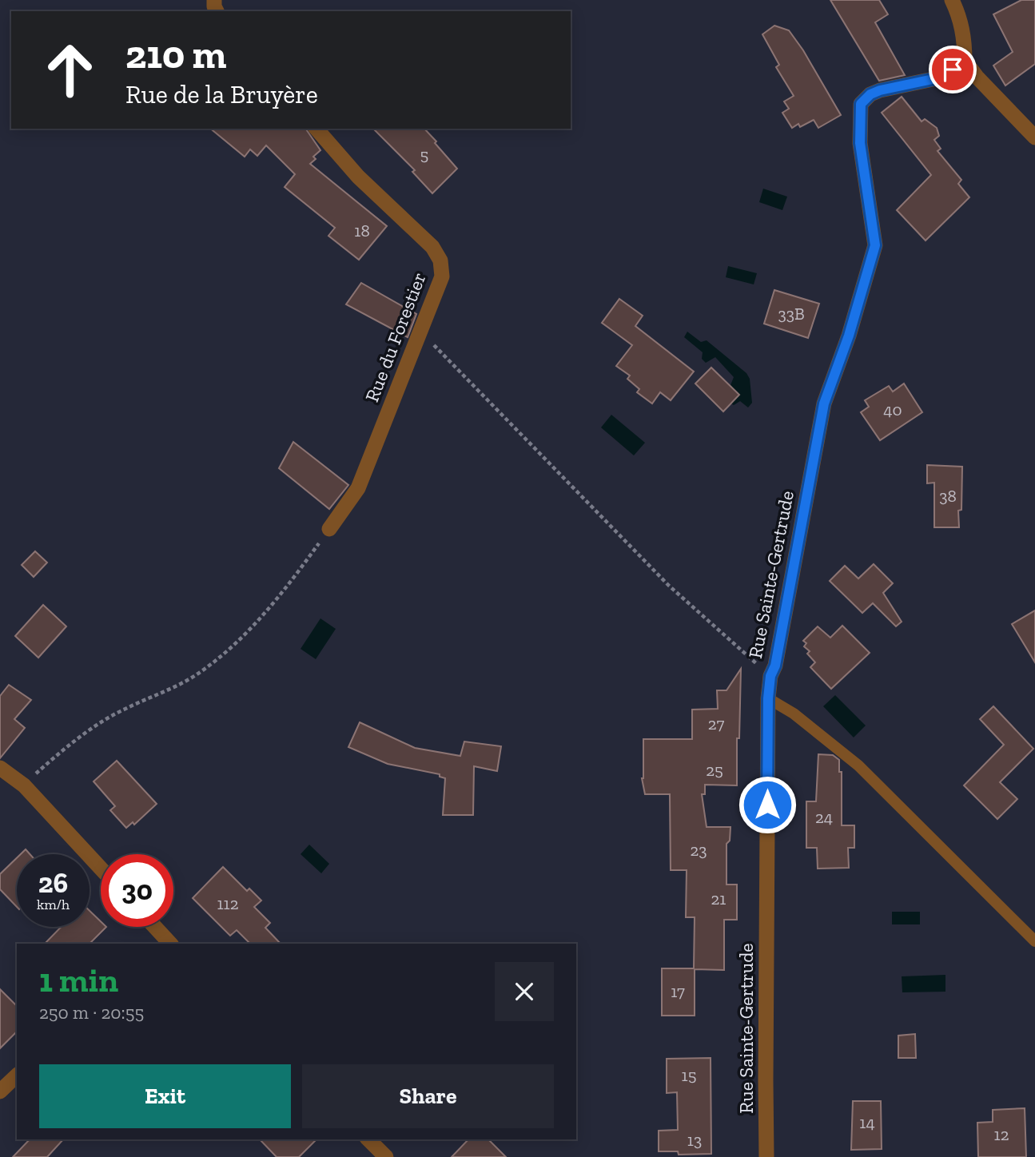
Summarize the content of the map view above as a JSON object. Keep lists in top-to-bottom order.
{
  "streets": {
    "street": ["Rue du Forestier", "Rue Sainte-Gertrude"]
  },
  "house_numbers": [
    "5",
    "18",
    "33B",
    "40",
    "38",
    "27",
    "25",
    "24",
    "23",
    "21",
    "112",
    "17",
    "15",
    "14",
    "12",
    "13"
  ],
  "page": {
    "turn": ["210 m", "Rue de la Bruyère"],
    "speed": "26 km/h",
    "limit": "30",
    "heading": ["1 min", "250 m · 20:55"],
    "buttons": ["Exit", "Share"]
  }
}
